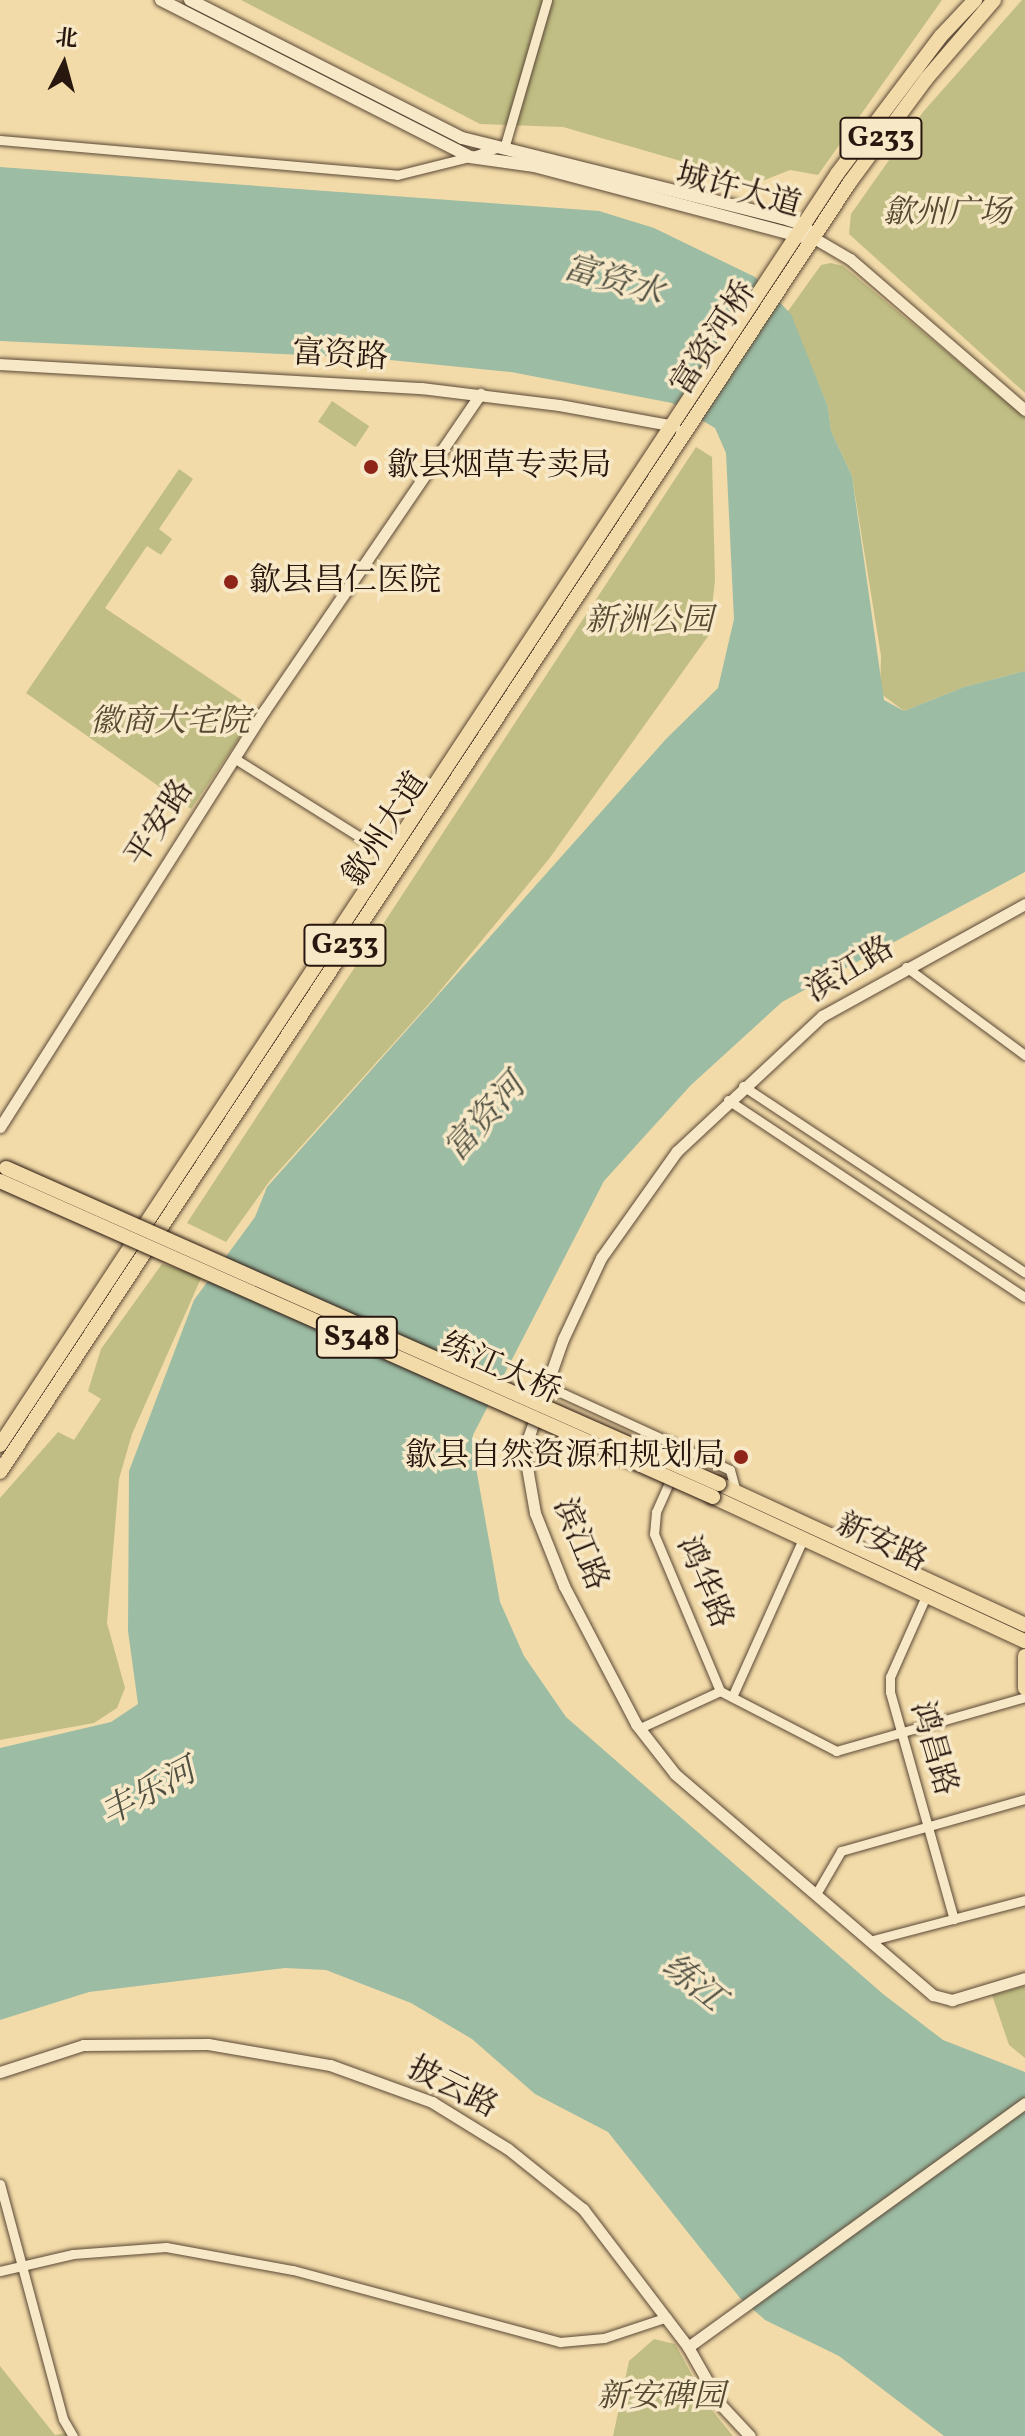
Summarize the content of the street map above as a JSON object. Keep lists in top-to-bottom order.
{
  "streets": {
    "main road": [
      "G233",
      "城许大道",
      "富资河桥",
      "歙州大道",
      "S348",
      "练江大桥",
      "新安路"
    ],
    "street": [
      "富资路",
      "平安路",
      "滨江路",
      "鸿华路",
      "鸿昌路",
      "披云路"
    ]
  },
  "crossings": [
    ["G233", "城许大道"],
    ["G233", "富资河桥"],
    ["富资河桥", "富资路"],
    ["富资河桥", "歙州大道"],
    ["富资路", "平安路"],
    ["富资路", "歙州大道"],
    ["练江大桥", "新安路"],
    ["新安路", "鸿昌路"]
  ],
  "water": [
    "富资水",
    "富资河",
    "丰乐河",
    "练江"
  ],
  "parks": [
    "歙州广场",
    "新洲公园",
    "徽商大宅院",
    "新安碑园"
  ],
  "places": ["歙县烟草专卖局", "歙县昌仁医院", "歙县自然资源和规划局"],
  "north": "top"
}
